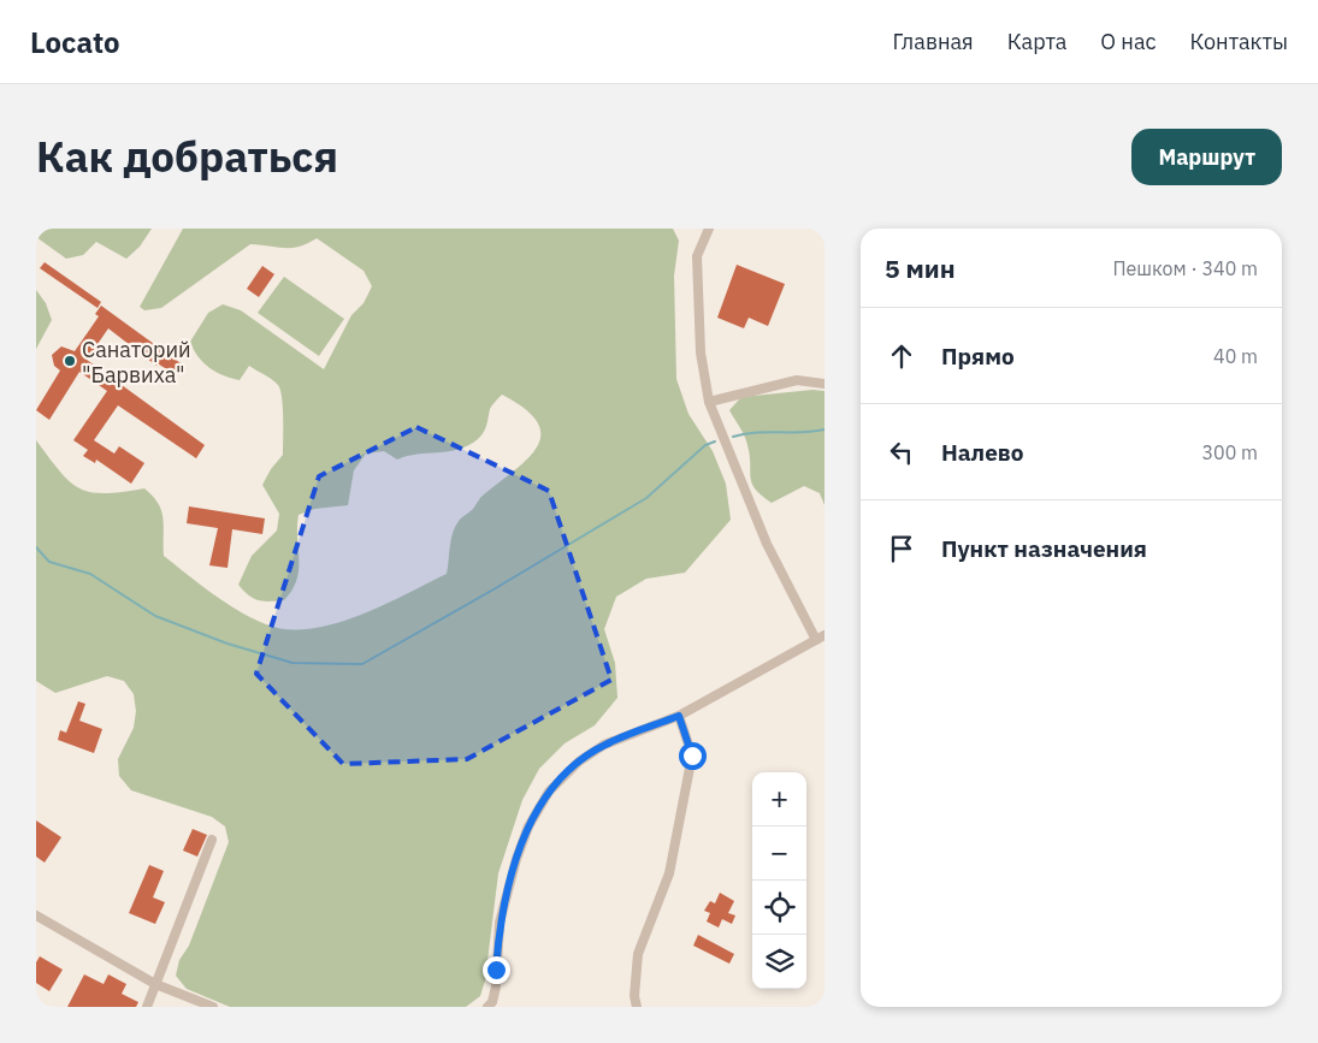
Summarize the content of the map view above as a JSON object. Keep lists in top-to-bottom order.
{
  "places": ["Санаторий \"Барвиха\""],
  "page": {
    "header": "Locato",
    "nav": [
      "Главная",
      "Карта",
      "О нас",
      "Контакты"
    ],
    "title": "Как добраться",
    "buttons": "Маршрут",
    "heading": ["5 мин", "Пешком · 340 m"],
    "list": [
      ["Прямо", "40 m"],
      ["Налево", "300 m"],
      "Пункт назначения"
    ],
    "map_buttons": ["+", "−"]
  }
}
